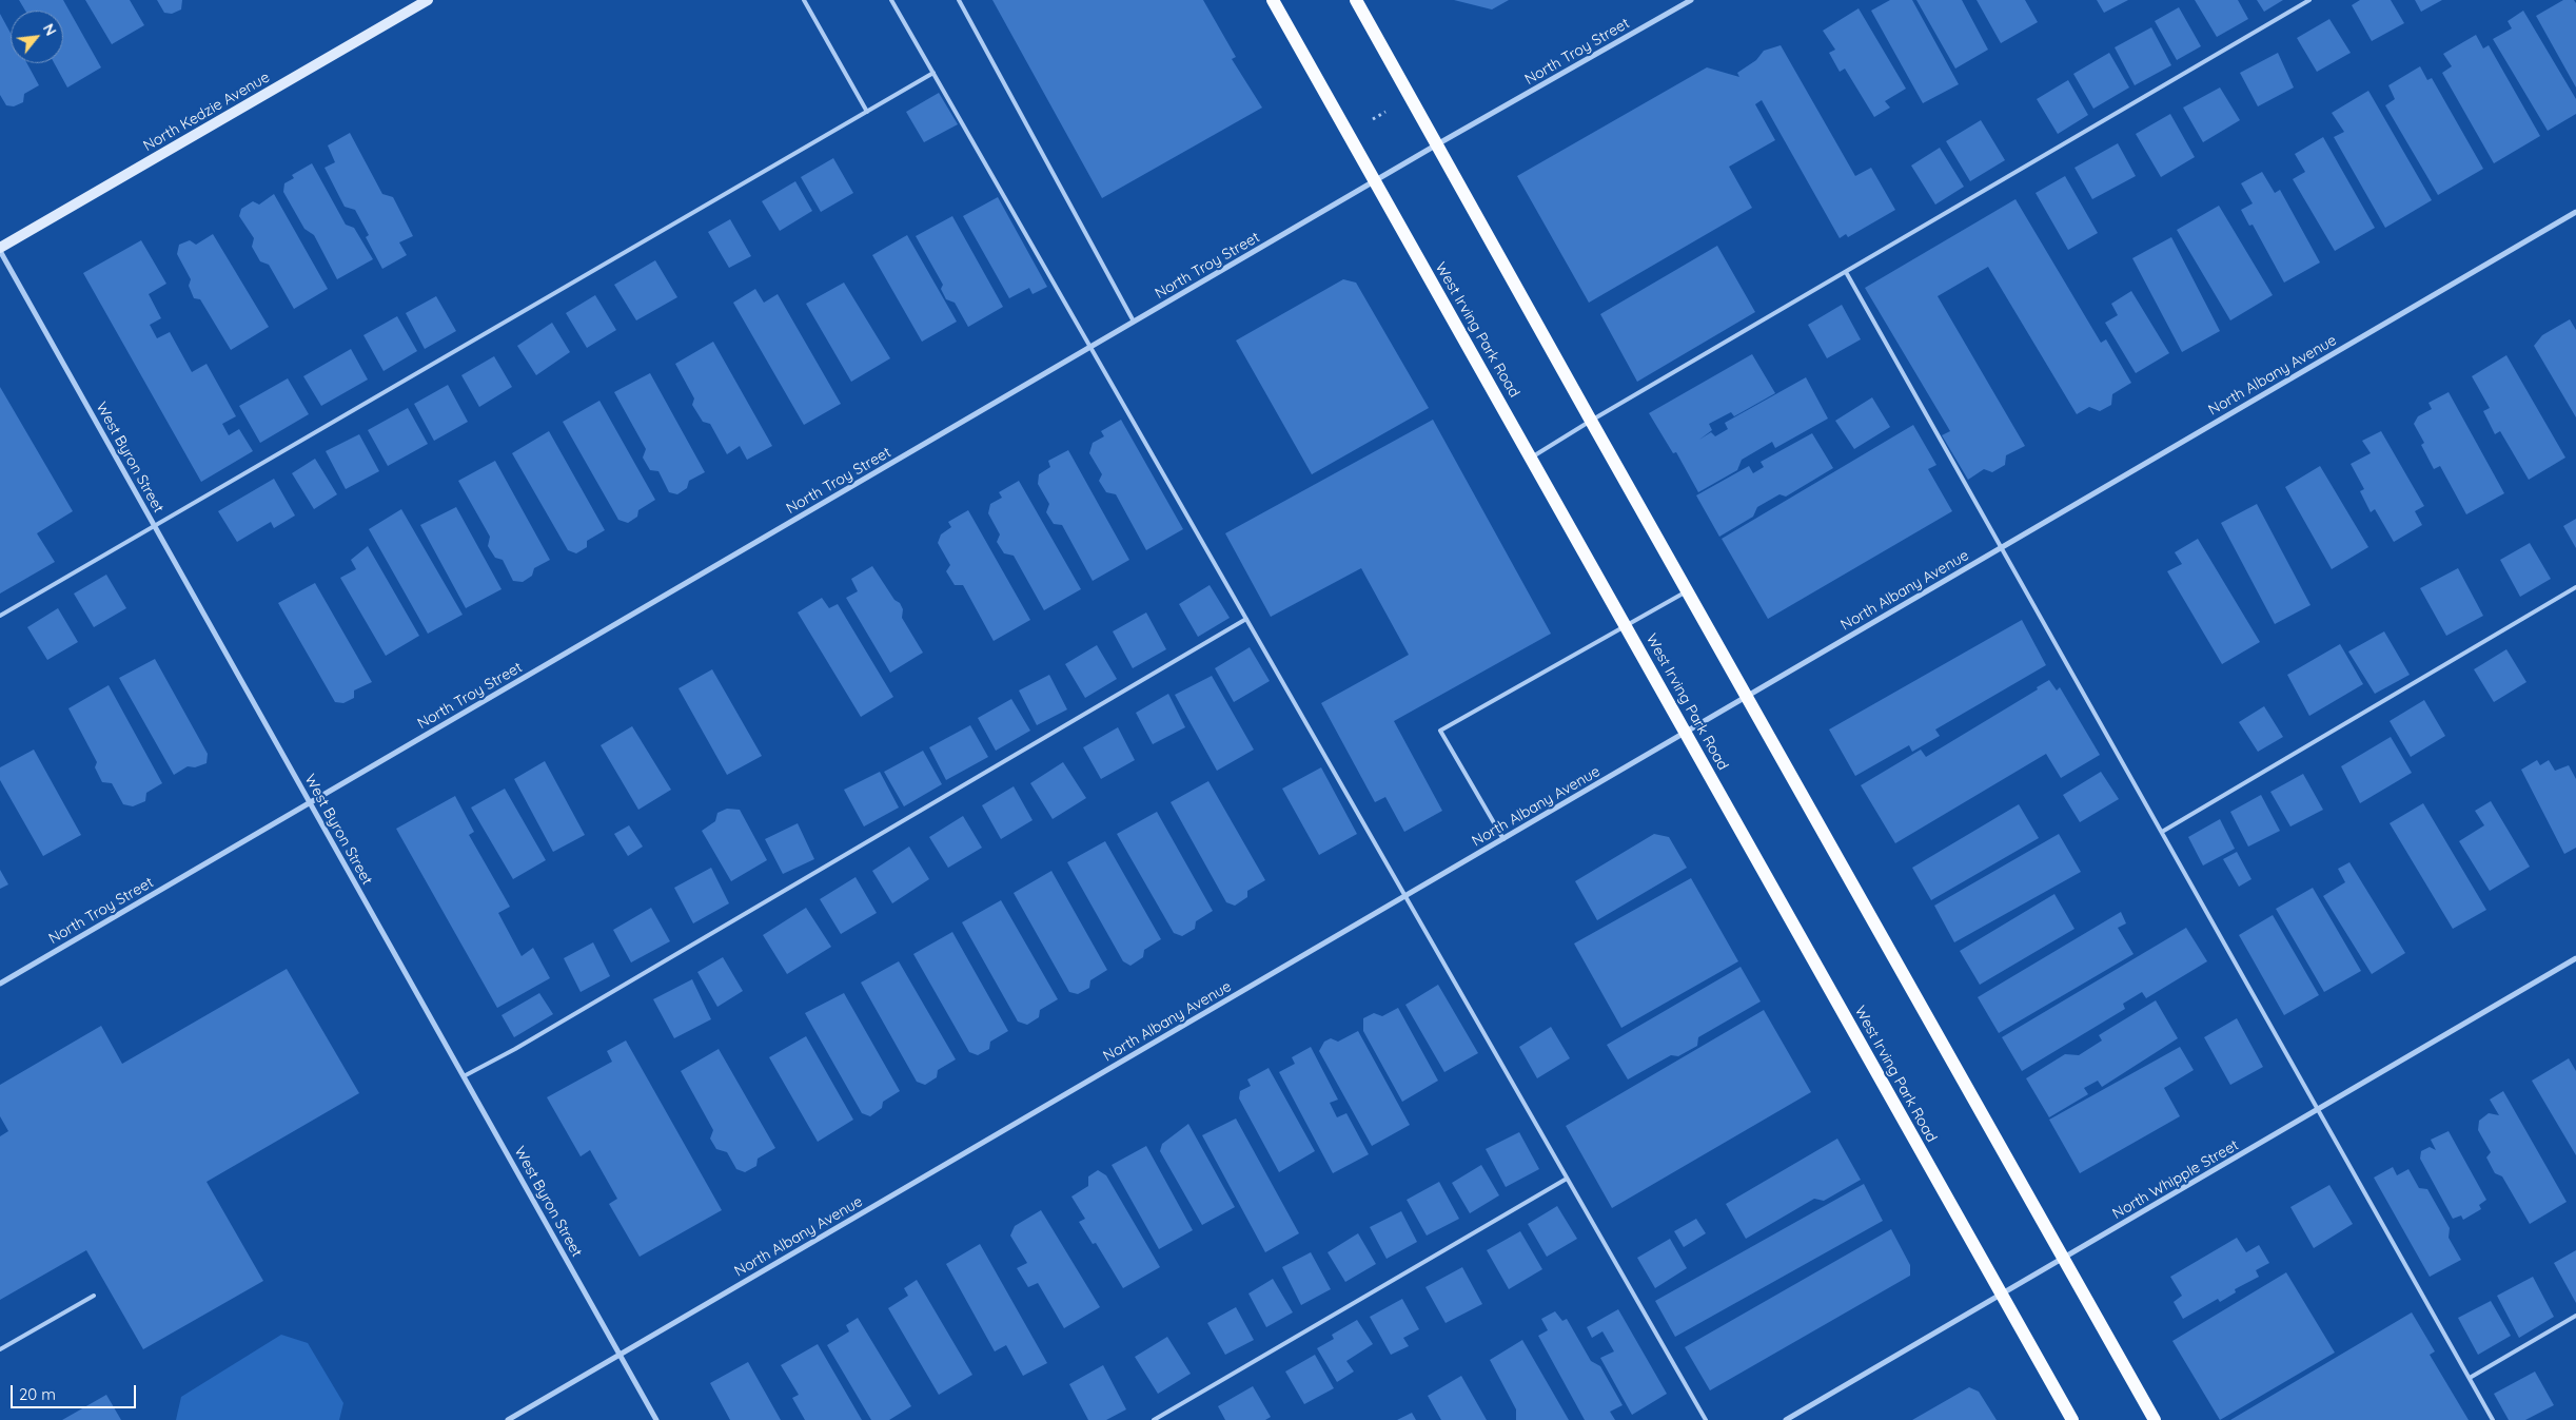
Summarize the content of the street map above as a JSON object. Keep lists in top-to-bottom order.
{
  "streets": {
    "main road": ["North Kedzie Avenue", "West Irving Park Road"],
    "street": [
      "North Troy Street",
      "North Albany Avenue",
      "West Byron Street",
      "North Whipple Street"
    ]
  },
  "crossings": [
    ["North Troy Street", "West Irving Park Road"],
    ["North Troy Street", "West Byron Street"],
    ["North Kedzie Avenue", "West Byron Street"],
    ["West Irving Park Road", "North Albany Avenue"],
    ["West Irving Park Road", "North Whipple Street"],
    ["North Albany Avenue", "West Byron Street"]
  ],
  "scale_bar": "20 m",
  "north": "top right"
}
